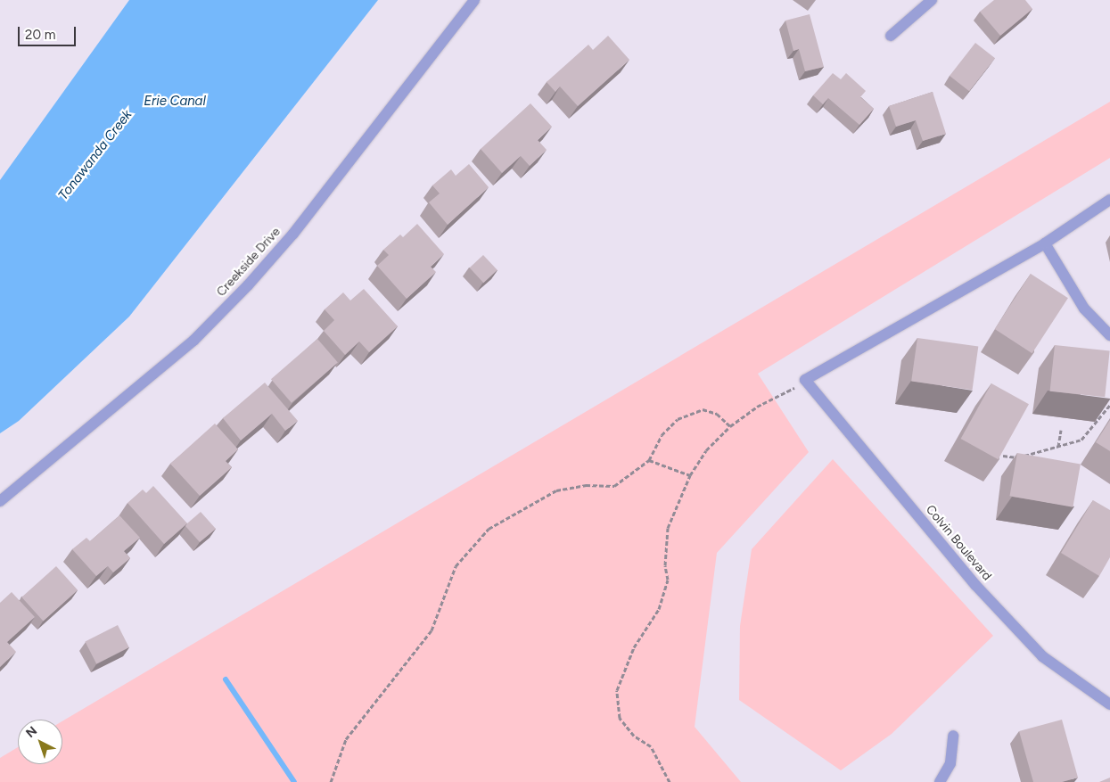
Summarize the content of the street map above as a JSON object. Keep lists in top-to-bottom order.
{
  "streets": {
    "street": ["Creekside Drive", "Colvin Boulevard"]
  },
  "water": ["Erie Canal", "Tonawanda Creek"],
  "scale_bar": "20 m",
  "north": "top left"
}
